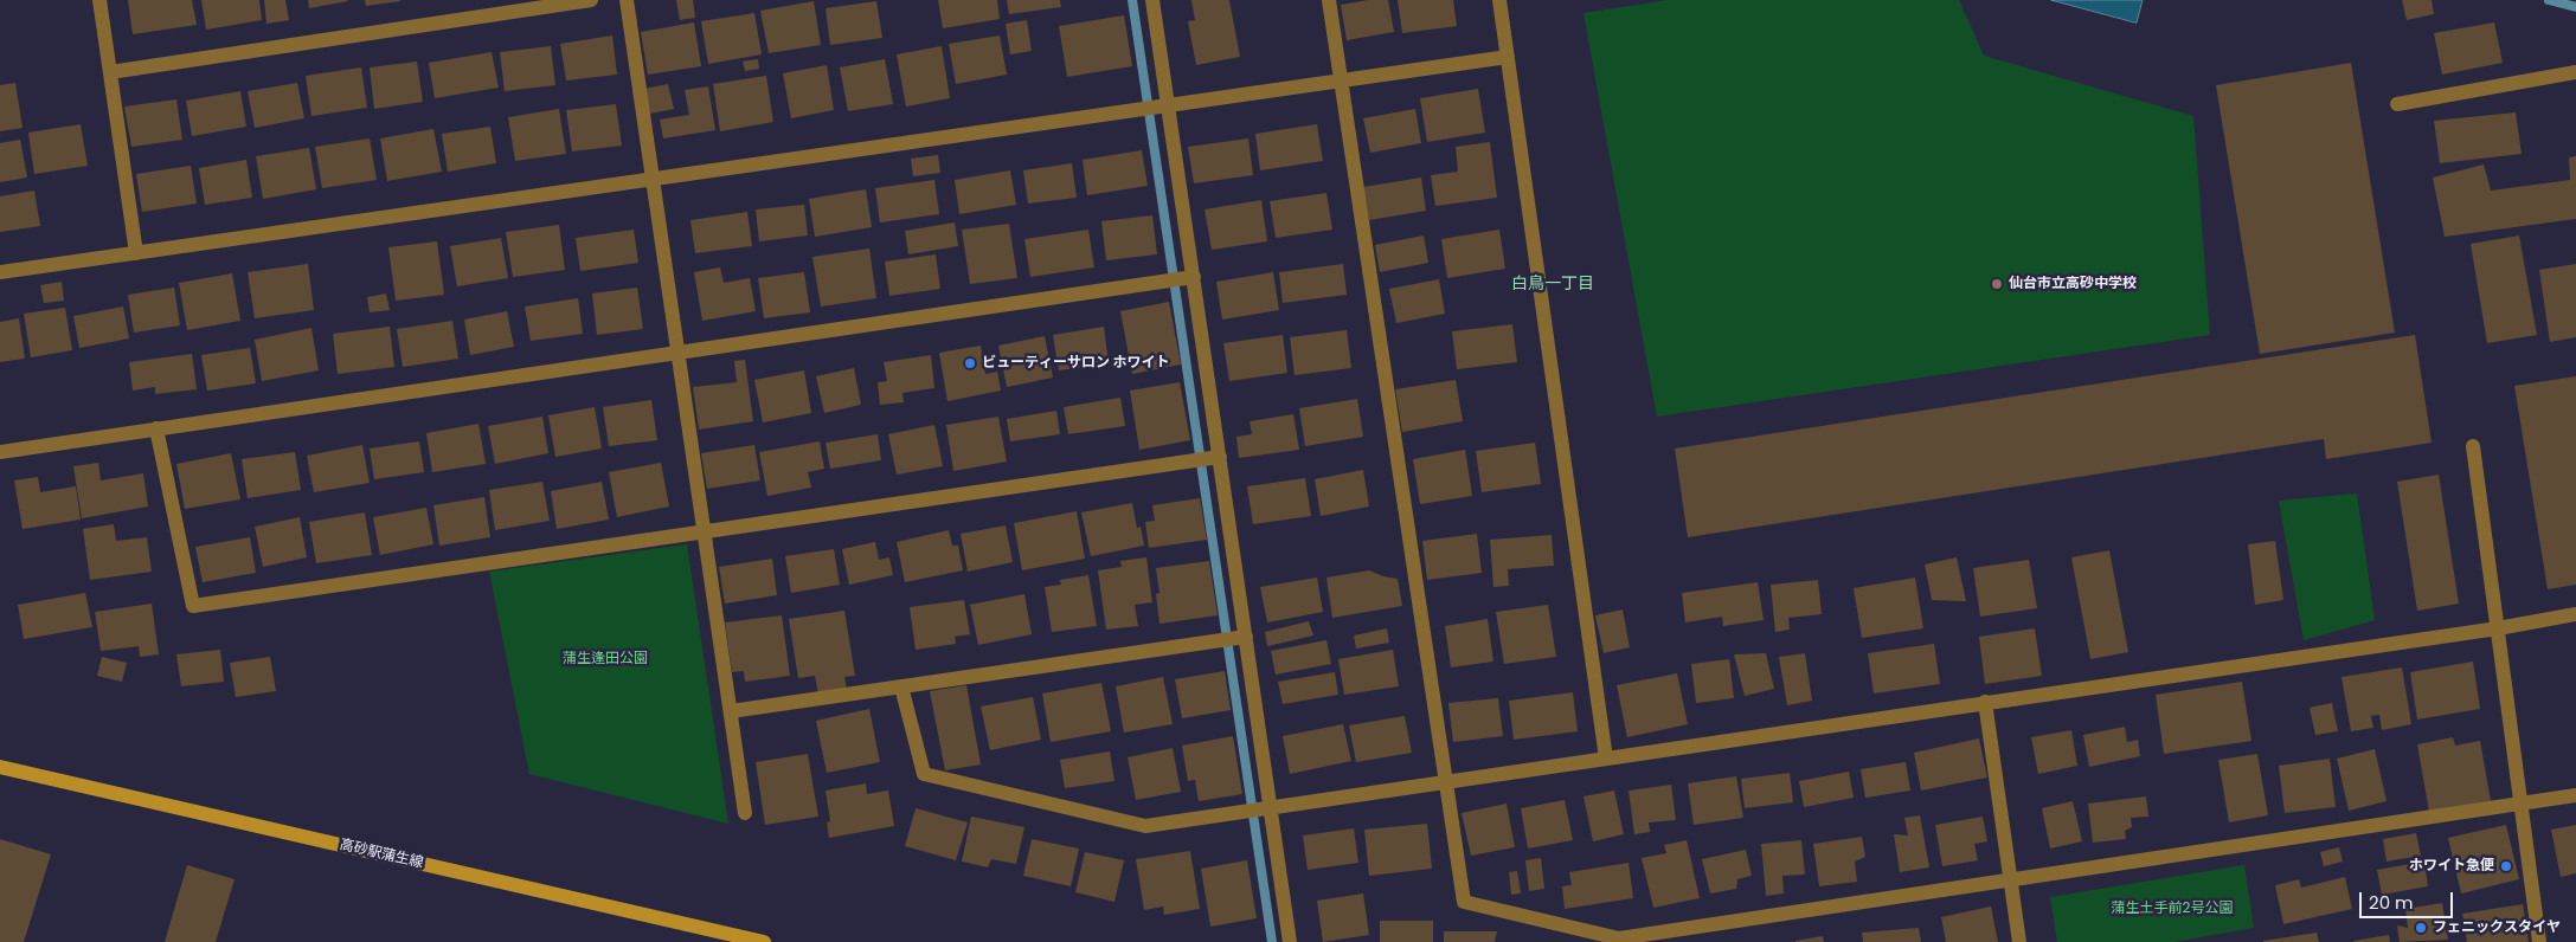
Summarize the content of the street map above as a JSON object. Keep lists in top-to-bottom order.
{
  "streets": {
    "street": ["高砂駅蒲生線"]
  },
  "districts": ["白鳥一丁目"],
  "parks": ["蒲生逢田公園", "蒲生土手前2号公園"],
  "places": [
    "仙台市立高砂中学校",
    "ビューティーサロン ホワイト",
    "ホワイト急便",
    "フェニックスタイヤ"
  ],
  "scale_bar": "20 m"
}
